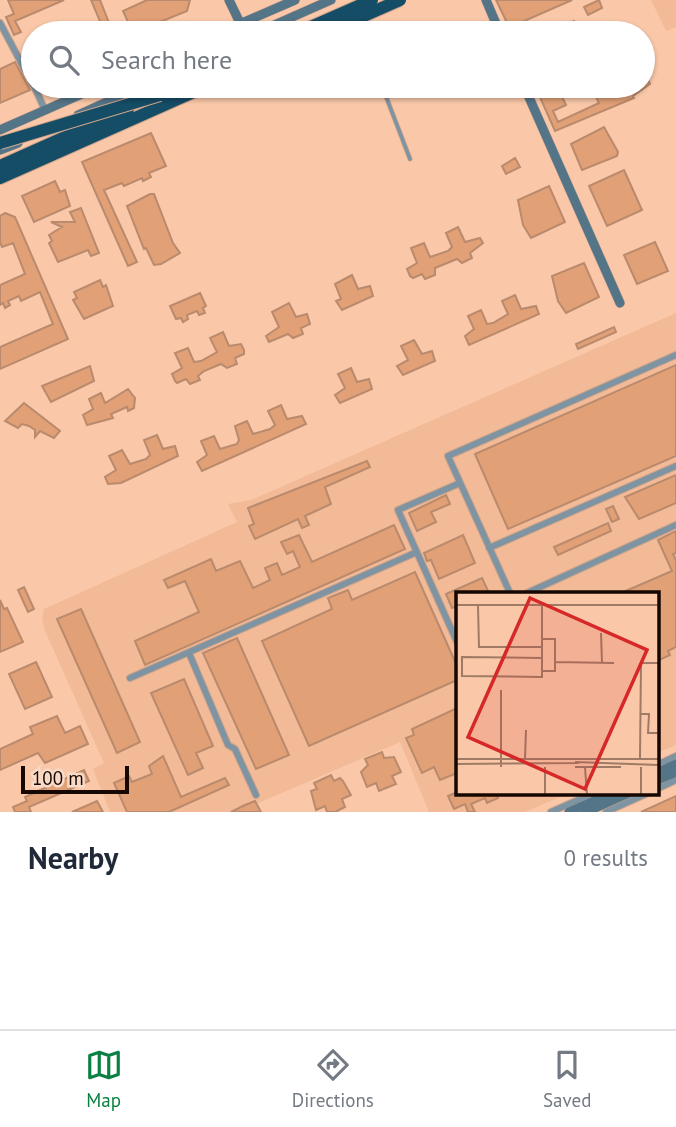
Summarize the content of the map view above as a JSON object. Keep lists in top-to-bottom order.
{
  "scale_bar": "100 m",
  "page": {
    "search": "Search here",
    "scale": "100 m",
    "heading": ["Nearby", "0 results"],
    "nav": ["Map", "Directions", "Saved"]
  }
}
